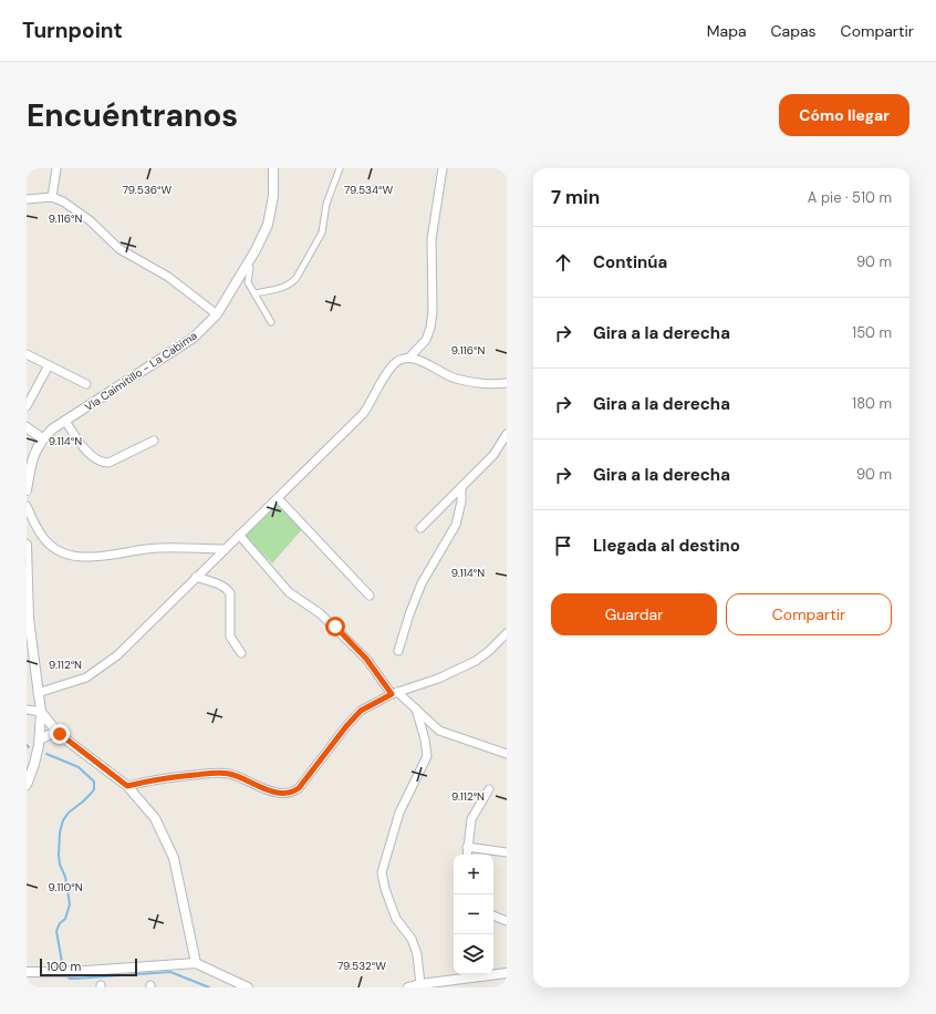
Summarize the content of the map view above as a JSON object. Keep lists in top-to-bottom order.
{
  "streets": {
    "street": ["Vía Caimitillo - La Cabima"]
  },
  "scale_bar": "100 m",
  "page": {
    "header": "Turnpoint",
    "nav": ["Mapa", "Capas", "Compartir"],
    "buttons": [
      "Cómo llegar",
      ["Guardar", "Compartir"]
    ],
    "title": "Encuéntranos",
    "heading": ["7 min", "A pie · 510 m"],
    "list": [
      ["Continúa", "90 m"],
      ["Gira a la derecha", "150 m"],
      ["Gira a la derecha", "180 m"],
      ["Gira a la derecha", "90 m"],
      "Llegada al destino"
    ],
    "map_buttons": ["+", "−"],
    "scale": "100 m"
  },
  "coordinates": [
    "79.536°W",
    "79.534°W",
    "9.116°N",
    "9.114°N",
    "9.112°N",
    "9.110°N",
    "79.532°W"
  ]
}
